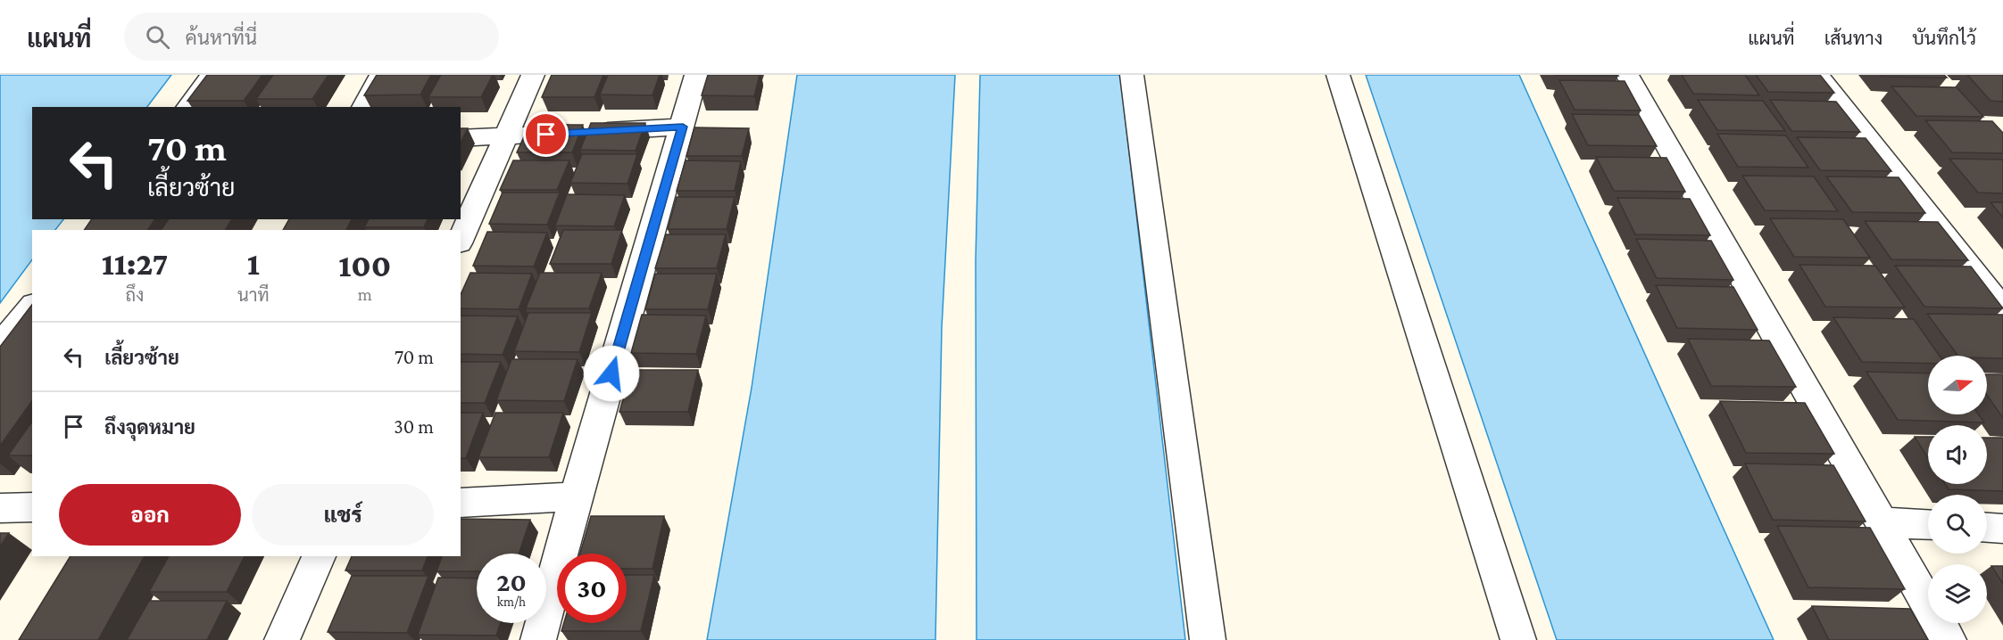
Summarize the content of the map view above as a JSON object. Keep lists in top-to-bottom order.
{
  "north": "right",
  "page": {
    "header": "แผนที่",
    "search": "ค้นหาที่นี่",
    "nav": ["แผนที่", "เส้นทาง", "บันทึกไว้"],
    "turn": ["70 m", "เลี้ยวซ้าย"],
    "eta": [
      "11:27",
      "ถึง",
      "1",
      "นาที",
      "100",
      "m"
    ],
    "list": [
      {
        "name": "เลี้ยวซ้าย",
        "value": "70 m"
      },
      {
        "name": "ถึงจุดหมาย",
        "value": "30 m"
      }
    ],
    "buttons": ["ออก", "แชร์"],
    "speed": "20 km/h",
    "limit": "30"
  }
}
